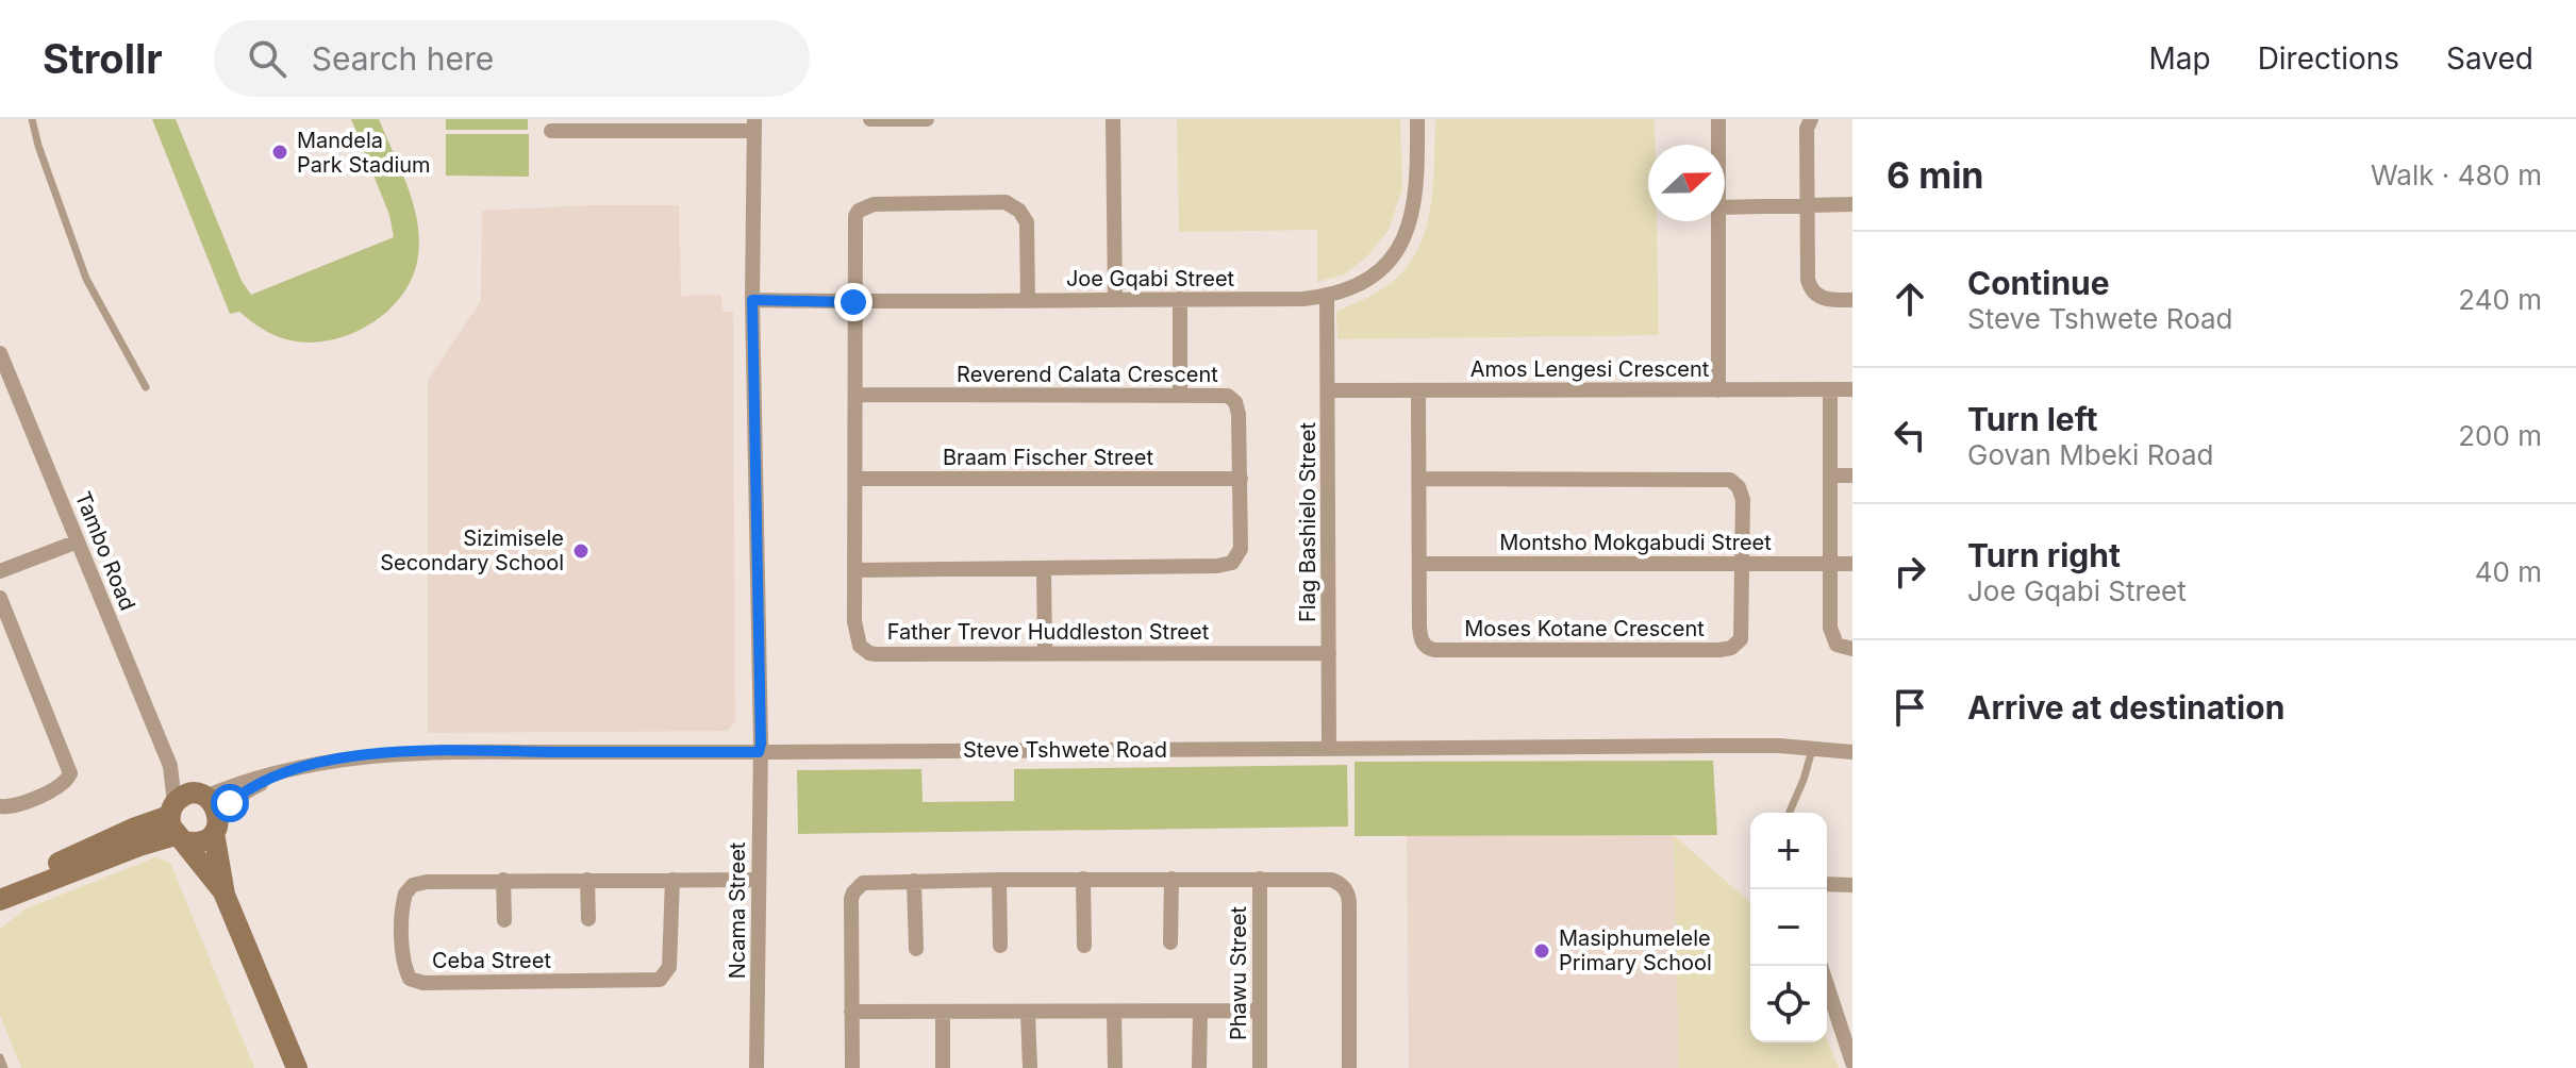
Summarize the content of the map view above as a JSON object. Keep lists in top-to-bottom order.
{
  "streets": {
    "street": [
      "Joe Gqabi Street",
      "Amos Lengesi Crescent",
      "Reverend Calata Crescent",
      "Braam Fischer Street",
      "Flag Bashielo Street",
      "Montsho Mokgabudi Street",
      "Tambo Road",
      "Moses Kotane Crescent",
      "Father Trevor Huddleston Street",
      "Steve Tshwete Road",
      "Ncama Street",
      "Ceba Street",
      "Phawu Street"
    ]
  },
  "crossings": [
    ["Joe Gqabi Street", "Flag Bashielo Street"],
    ["Joe Gqabi Street", "Father Trevor Huddleston Street"],
    ["Joe Gqabi Street", "Ncama Street"],
    ["Amos Lengesi Crescent", "Flag Bashielo Street"],
    ["Amos Lengesi Crescent", "Moses Kotane Crescent"],
    ["Reverend Calata Crescent", "Braam Fischer Street"],
    ["Reverend Calata Crescent", "Father Trevor Huddleston Street"],
    ["Braam Fischer Street", "Father Trevor Huddleston Street"],
    ["Flag Bashielo Street", "Father Trevor Huddleston Street"],
    ["Flag Bashielo Street", "Steve Tshwete Road"],
    ["Montsho Mokgabudi Street", "Moses Kotane Crescent"],
    ["Tambo Road", "Steve Tshwete Road"],
    ["Steve Tshwete Road", "Ncama Street"],
    ["Ncama Street", "Ceba Street"]
  ],
  "places": ["Mandela Park Stadium", "Sizimisele Secondary School", "Masiphumelele Primary School"],
  "north": "right",
  "page": {
    "header": "Strollr",
    "search": "Search here",
    "nav": ["Map", "Directions", "Saved"],
    "heading": ["6 min", "Walk · 480 m"],
    "list": [
      ["Continue", "Steve Tshwete Road", "240 m"],
      ["Turn left", "Govan Mbeki Road", "200 m"],
      ["Turn right", "Joe Gqabi Street", "40 m"],
      "Arrive at destination"
    ],
    "map_buttons": ["+", "−"]
  }
}
